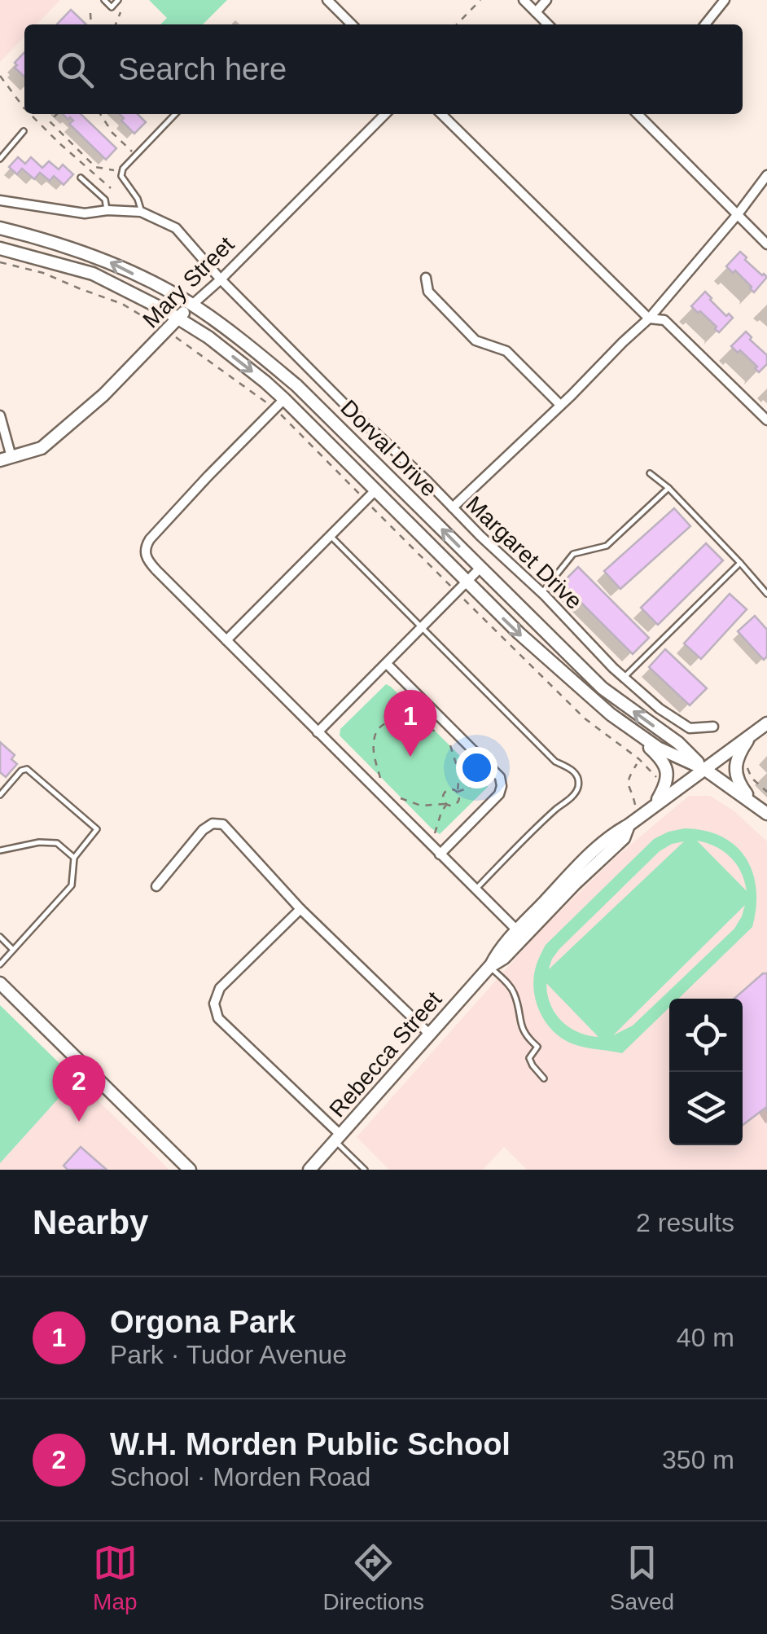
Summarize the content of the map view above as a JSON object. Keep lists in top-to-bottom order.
{
  "streets": {
    "main road": ["Mary Street", "Dorval Drive", "Rebecca Street"],
    "street": ["Margaret Drive"]
  },
  "crossings": [
    ["Mary Street", "Dorval Drive"],
    ["Mary Street", "Margaret Drive"],
    ["Dorval Drive", "Rebecca Street"]
  ],
  "page": {
    "search": "Search here",
    "pins": ["1", "2"],
    "heading": ["Nearby", "2 results"],
    "list": [
      {
        "mark": "1",
        "name": "Orgona Park",
        "note": "Park · Tudor Avenue",
        "value": "40 m"
      },
      {
        "mark": "2",
        "name": "W.H. Morden Public School",
        "note": "School · Morden Road",
        "value": "350 m"
      }
    ],
    "nav": ["Map", "Directions", "Saved"]
  }
}
